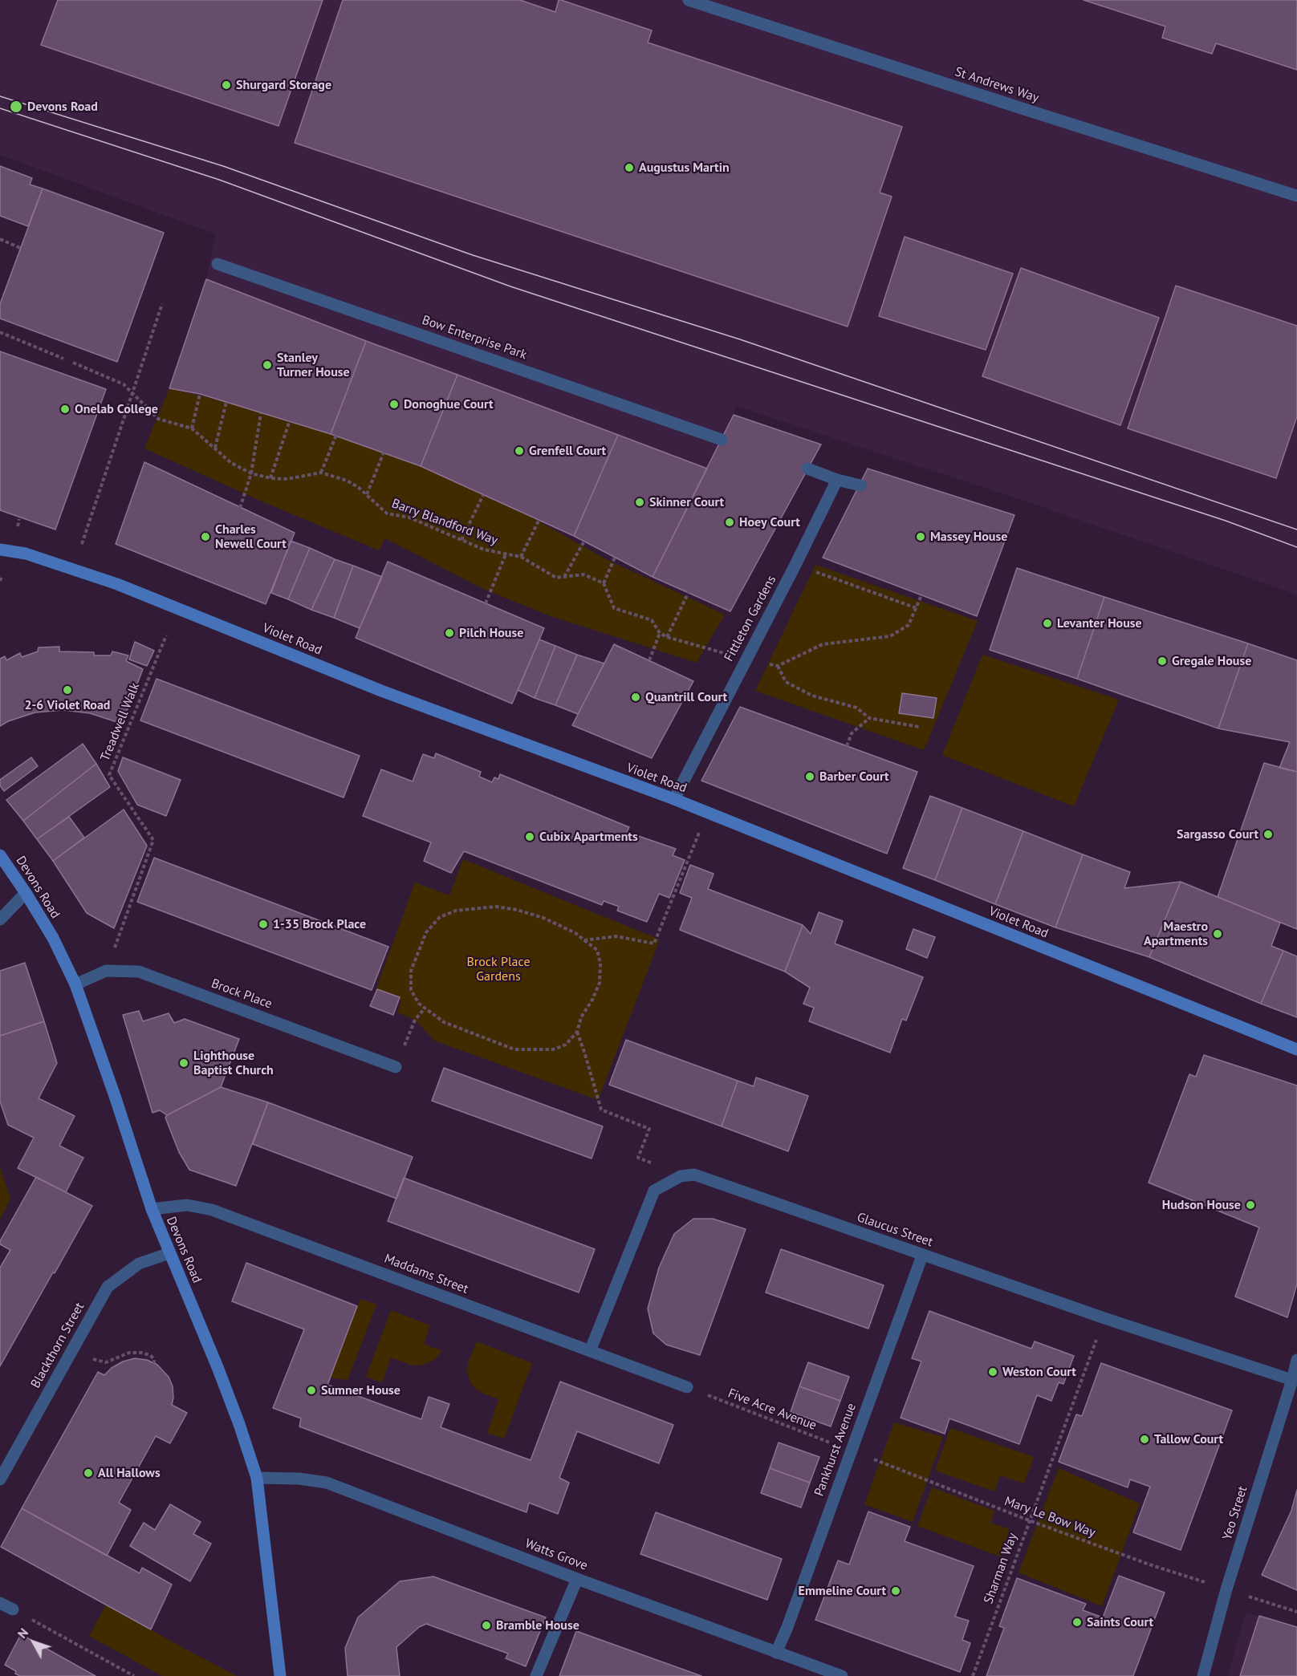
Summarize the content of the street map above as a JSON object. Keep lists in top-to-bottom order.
{
  "streets": {
    "street": [
      "St Andrews Way",
      "Bow Enterprise Park",
      "Fittleton Gardens",
      "Violet Road",
      "Devons Road",
      "Brock Place",
      "Glaucus Street",
      "Maddams Street",
      "Blackthorn Street",
      "Pankhurst Avenue",
      "Yeo Street",
      "Watts Grove"
    ],
    "path": [
      "Barry Blandford Way",
      "Treadwell Walk",
      "Five Acre Avenue",
      "Mary Le Bow Way",
      "Sharman Way"
    ]
  },
  "crossings": [
    ["Fittleton Gardens", "Violet Road"],
    ["Treadwell Walk", "Brock Place"],
    ["Devons Road", "Brock Place"],
    ["Devons Road", "Maddams Street"],
    ["Devons Road", "Blackthorn Street"],
    ["Devons Road", "Watts Grove"],
    ["Glaucus Street", "Pankhurst Avenue"],
    ["Glaucus Street", "Yeo Street"],
    ["Maddams Street", "Five Acre Avenue"],
    ["Five Acre Avenue", "Pankhurst Avenue"],
    ["Pankhurst Avenue", "Watts Grove"],
    ["Yeo Street", "Mary Le Bow Way"],
    ["Mary Le Bow Way", "Sharman Way"]
  ],
  "parks": ["Brock Place Gardens"],
  "places": [
    "Shurgard Storage",
    "Devons Road",
    "Augustus Martin",
    "Stanley Turner House",
    "Donoghue Court",
    "Onelab College",
    "Grenfell Court",
    "Skinner Court",
    "Hoey Court",
    "Charles Newell Court",
    "Massey House",
    "Levanter House",
    "Pilch House",
    "Gregale House",
    "2-6 Violet Road",
    "Quantrill Court",
    "Barber Court",
    "Sargasso Court",
    "Cubix Apartments",
    "1-35 Brock Place",
    "Maestro Apartments",
    "Lighthouse Baptist Church",
    "Hudson House",
    "Weston Court",
    "Sumner House",
    "Tallow Court",
    "All Hallows",
    "Emmeline Court",
    "Saints Court",
    "Bramble House"
  ],
  "north": "top left"
}
